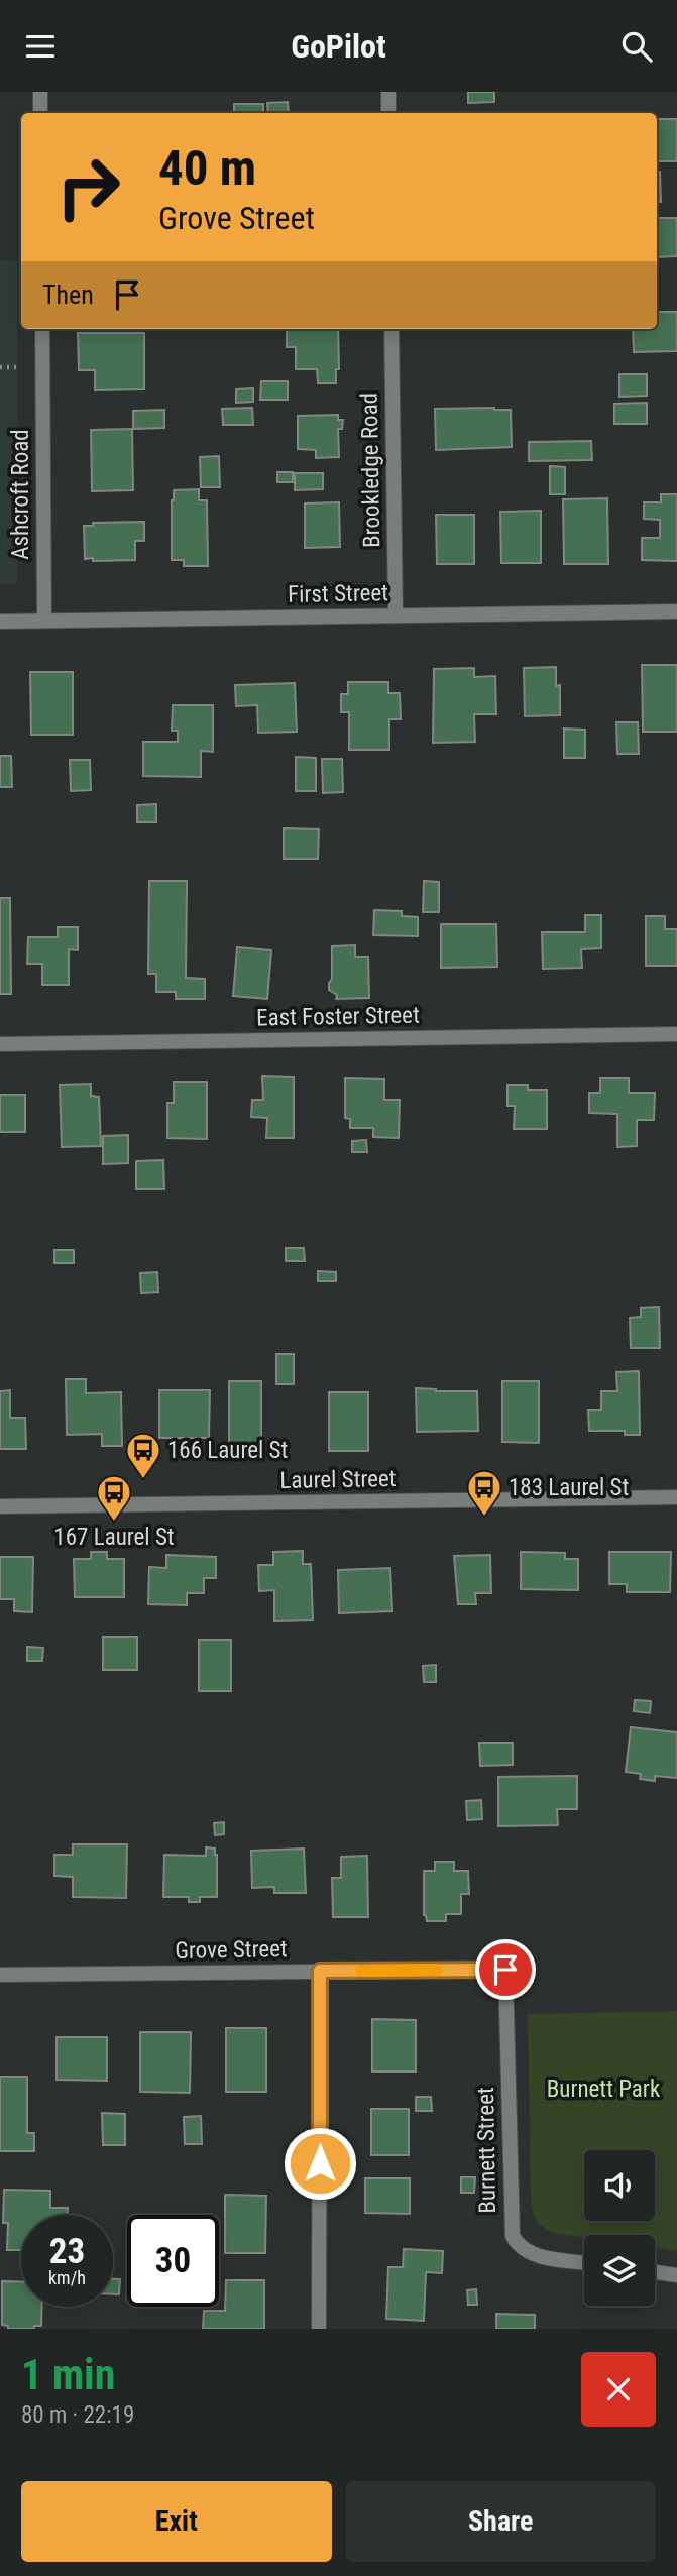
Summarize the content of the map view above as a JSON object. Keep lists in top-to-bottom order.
{
  "streets": {
    "street": [
      "Brookledge Road",
      "Ashcroft Road",
      "First Street",
      "East Foster Street",
      "Laurel Street",
      "Grove Street",
      "Burnett Street"
    ]
  },
  "crossings": [
    ["Brookledge Road", "First Street"],
    ["Ashcroft Road", "First Street"],
    ["Grove Street", "Burnett Street"]
  ],
  "parks": ["Burnett Park"],
  "places": {
    "bus stop": ["166 Laurel St", "183 Laurel St", "167 Laurel St"]
  },
  "page": {
    "header": "GoPilot",
    "turn": ["40 m", "Grove Street"],
    "then": "Then",
    "speed": "23 km/h",
    "limit": "30",
    "heading": ["1 min", "80 m · 22:19"],
    "buttons": ["Exit", "Share"]
  }
}
